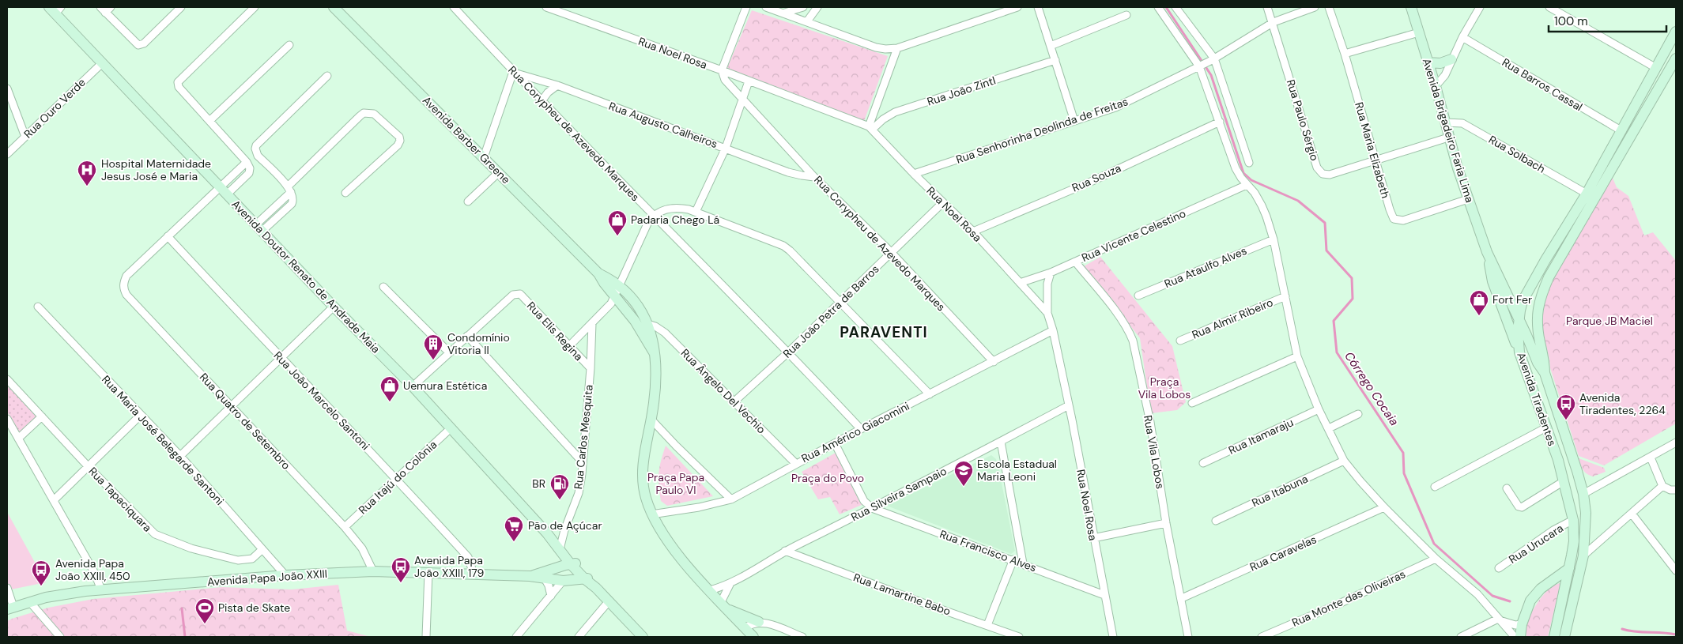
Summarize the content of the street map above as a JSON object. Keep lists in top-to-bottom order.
{
  "streets": {
    "street": [
      "Rua Noel Rosa",
      "Rua Barros Cassal",
      "Rua João Zintl",
      "Rua Ouro Verde",
      "Rua Paulo Sérgio",
      "Rua Augusto Calheiros",
      "Rua Senhorinha Deolinda de Freitas",
      "Avenida Brigadeiro Faria Lima",
      "Rua Corypheu de Azevedo Marques",
      "Avenida Barber Greene",
      "Rua Maria Elizabeth",
      "Rua Solbach",
      "Rua Souza",
      "Rua Vicente Celestino",
      "Rua Ataulfo Alves",
      "Avenida Doutor Renato de Andrade Maia",
      "Rua João Petra de Barros",
      "Rua Almir Ribeiro",
      "Rua Elis Regina",
      "Rua Ângelo Del Vechio",
      "Avenida Tiradentes",
      "Rua João Marcelo Santoni",
      "Rua Quatro de Setembro",
      "Rua Américo Giacomini",
      "Rua Itamaraju",
      "Rua Carlos Mesquita",
      "Rua Maria José Belegarde Santoni",
      "Rua Vila Lobos",
      "Rua Itajú do Colônia",
      "Rua Itabuna",
      "Rua Silveira Sampaio",
      "Rua Tapaciquara",
      "Rua Urucara",
      "Rua Francisco Alves",
      "Rua Caravelas",
      "Avenida Papa João XXIII",
      "Rua Lamartine Babo",
      "Rua Monte das Oliveiras"
    ]
  },
  "crossings": [
    ["Rua Noel Rosa", "Rua João Zintl"],
    ["Rua Noel Rosa", "Rua Senhorinha Deolinda de Freitas"],
    ["Rua Noel Rosa", "Rua Corypheu de Azevedo Marques"],
    ["Rua Noel Rosa", "Rua Souza"],
    ["Rua Noel Rosa", "Rua Vicente Celestino"],
    ["Rua Noel Rosa", "Rua João Petra de Barros"],
    ["Rua Noel Rosa", "Rua Américo Giacomini"],
    ["Rua Noel Rosa", "Rua Silveira Sampaio"],
    ["Rua Noel Rosa", "Rua Francisco Alves"],
    ["Rua Barros Cassal", "Avenida Tiradentes"],
    ["Rua Ouro Verde", "Avenida Doutor Renato de Andrade Maia"],
    ["Rua Paulo Sérgio", "Rua Senhorinha Deolinda de Freitas"],
    ["Rua Paulo Sérgio", "Avenida Brigadeiro Faria Lima"],
    ["Rua Paulo Sérgio", "Rua Maria Elizabeth"],
    ["Rua Augusto Calheiros", "Rua Corypheu de Azevedo Marques"],
    ["Avenida Brigadeiro Faria Lima", "Rua Maria Elizabeth"],
    ["Avenida Brigadeiro Faria Lima", "Rua Solbach"],
    ["Avenida Brigadeiro Faria Lima", "Avenida Tiradentes"],
    ["Rua Corypheu de Azevedo Marques", "Rua João Petra de Barros"],
    ["Rua Corypheu de Azevedo Marques", "Rua Américo Giacomini"],
    ["Avenida Barber Greene", "Rua Ângelo Del Vechio"],
    ["Avenida Barber Greene", "Rua Américo Giacomini"],
    ["Avenida Barber Greene", "Rua Silveira Sampaio"],
    ["Rua Solbach", "Avenida Tiradentes"],
    ["Rua Vicente Celestino", "Rua Vila Lobos"],
    ["Avenida Doutor Renato de Andrade Maia", "Rua Elis Regina"],
    ["Avenida Doutor Renato de Andrade Maia", "Rua Carlos Mesquita"],
    ["Avenida Doutor Renato de Andrade Maia", "Rua Itajú do Colônia"],
    ["Avenida Doutor Renato de Andrade Maia", "Avenida Papa João XXIII"],
    ["Rua João Petra de Barros", "Rua Ângelo Del Vechio"],
    ["Rua Elis Regina", "Rua Carlos Mesquita"],
    ["Rua Ângelo Del Vechio", "Rua Américo Giacomini"],
    ["Avenida Tiradentes", "Rua Urucara"],
    ["Rua João Marcelo Santoni", "Rua Quatro de Setembro"],
    ["Rua João Marcelo Santoni", "Rua Itajú do Colônia"],
    ["Rua João Marcelo Santoni", "Avenida Papa João XXIII"],
    ["Rua Quatro de Setembro", "Rua Itajú do Colônia"],
    ["Rua Quatro de Setembro", "Avenida Papa João XXIII"],
    ["Rua Maria José Belegarde Santoni", "Rua Tapaciquara"],
    ["Rua Maria José Belegarde Santoni", "Avenida Papa João XXIII"],
    ["Rua Vila Lobos", "Rua Caravelas"],
    ["Rua Silveira Sampaio", "Rua Francisco Alves"],
    ["Rua Silveira Sampaio", "Rua Lamartine Babo"]
  ],
  "districts": ["PARAVENTI"],
  "water": ["Córrego Cocaia"],
  "parks": [
    "Parque JB Maciel",
    "Praça Vila Lobos",
    "Praça Papa Paulo VI",
    "Praça do Povo"
  ],
  "places": {
    "hospital": ["Hospital Maternidade Jesus José e Maria"],
    "shop": ["Padaria Chego Lá", "Fort Fer", "Uemura Estética"],
    "building": ["Condomínio Vitoria II"],
    "bus stop": ["Avenida Tiradentes, 2264", "Avenida Papa João XXIII, 179", "Avenida Papa João XXIII, 450"],
    "school or university": ["Escola Estadual Maria Leoni"],
    "fuel station": ["BR"],
    "supermarket": ["Pão de Açúcar"],
    "sports": ["Pista de Skate"]
  },
  "scale_bar": "100 m"
}
